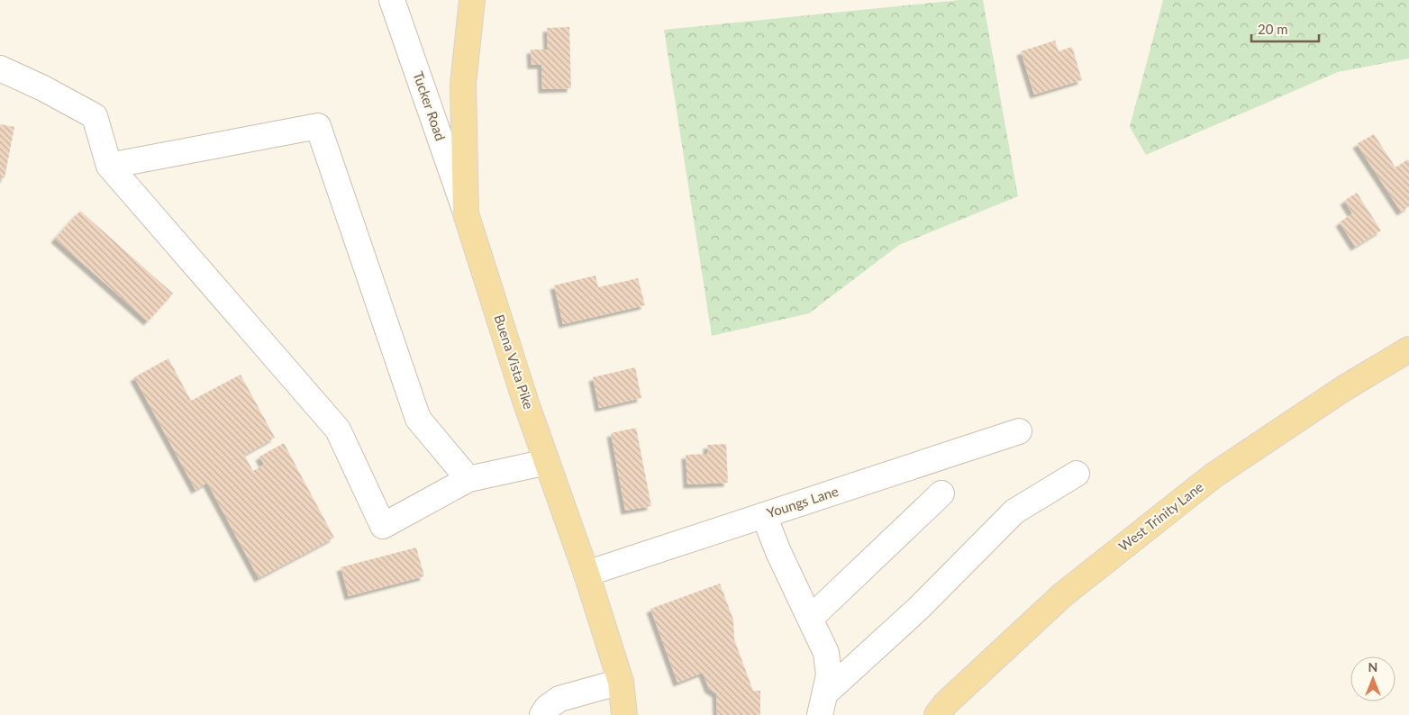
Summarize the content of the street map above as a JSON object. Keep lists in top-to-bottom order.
{
  "streets": {
    "main road": ["Buena Vista Pike", "West Trinity Lane"],
    "street": ["Tucker Road", "Youngs Lane"]
  },
  "crossings": [
    ["Tucker Road", "Buena Vista Pike"],
    ["Buena Vista Pike", "Youngs Lane"]
  ],
  "scale_bar": "20 m",
  "north": "top"
}
